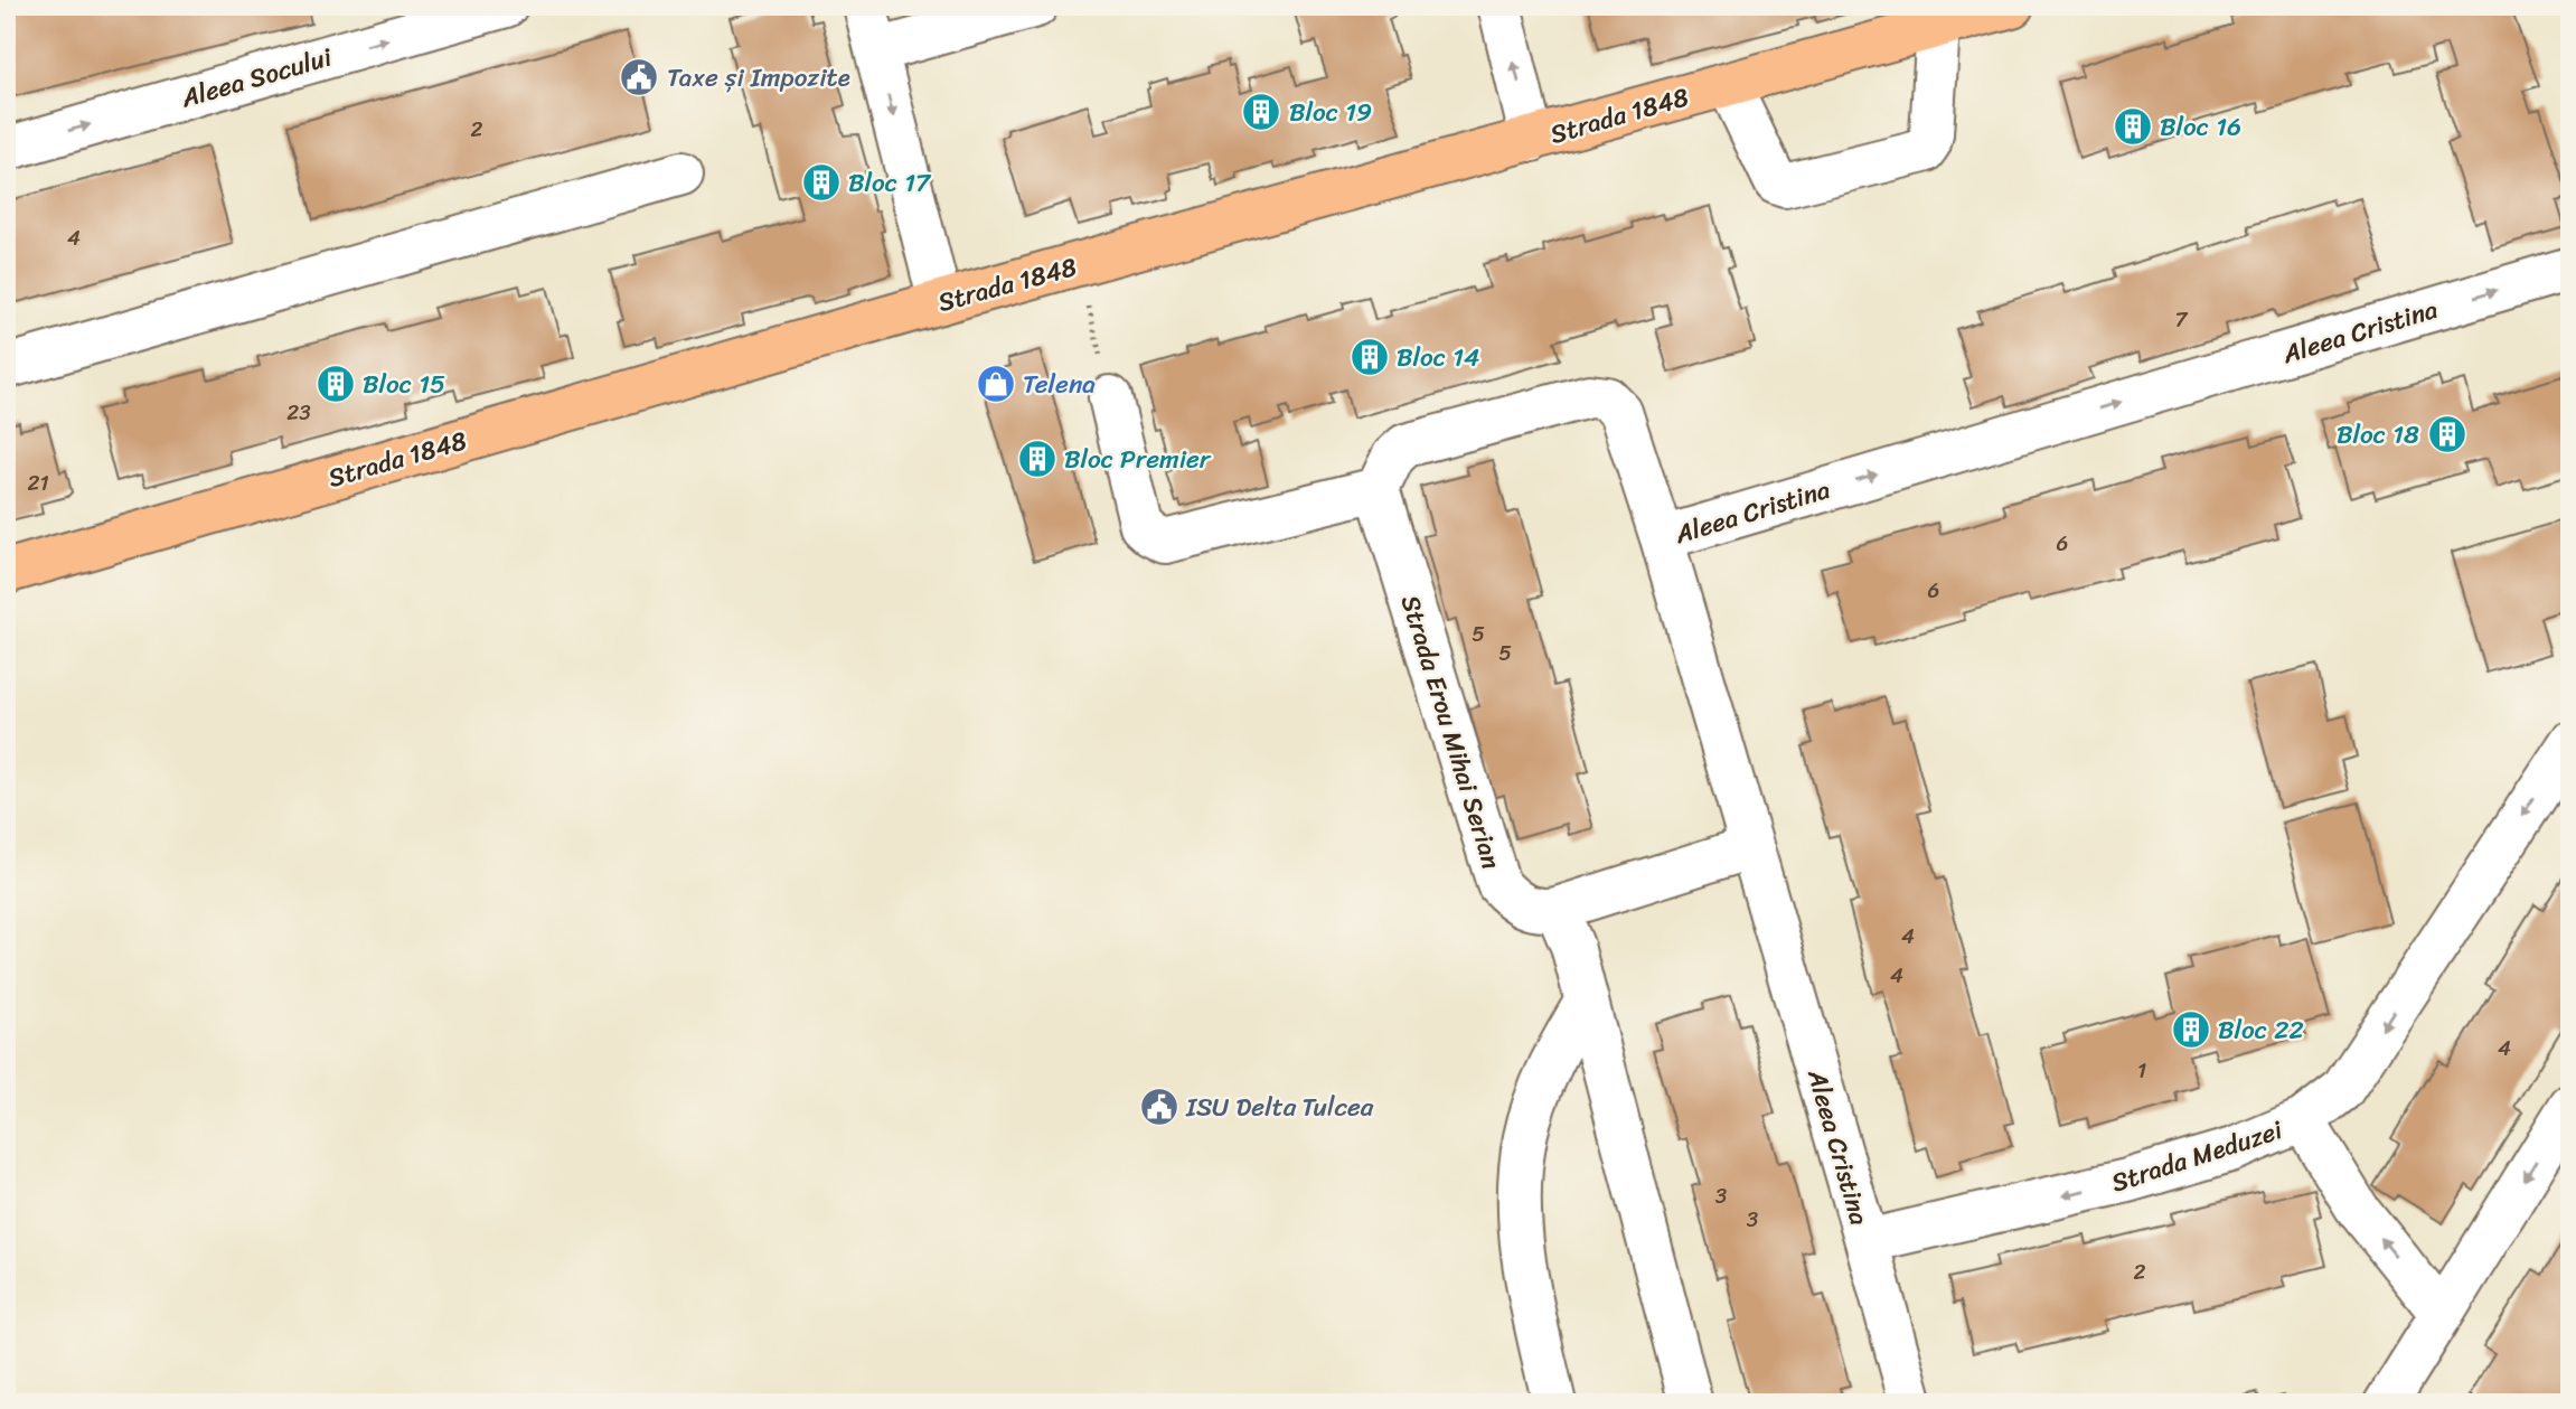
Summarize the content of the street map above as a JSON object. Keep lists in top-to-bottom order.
{
  "streets": {
    "main road": ["Strada 1848"],
    "street": [
      "Aleea Socului",
      "Aleea Cristina",
      "Strada Erou Mihai Serian",
      "Strada Meduzei"
    ]
  },
  "crossings": [
    ["Aleea Cristina", "Strada Meduzei"]
  ],
  "one_way": ["Aleea Cristina"],
  "places": {
    "public building": ["Taxe și Impozite", "ISU Delta Tulcea"],
    "building": [
      "Bloc 19",
      "Bloc 16",
      "Bloc 17",
      "Bloc 14",
      "Bloc 15",
      "Bloc 18",
      "Bloc Premier",
      "Bloc 22"
    ],
    "shop": ["Telena"]
  },
  "house_numbers": [
    "2",
    "4",
    "7",
    "23",
    "21",
    "6",
    "6",
    "5",
    "5",
    "4",
    "4",
    "4",
    "1",
    "3",
    "3",
    "2"
  ]
}
